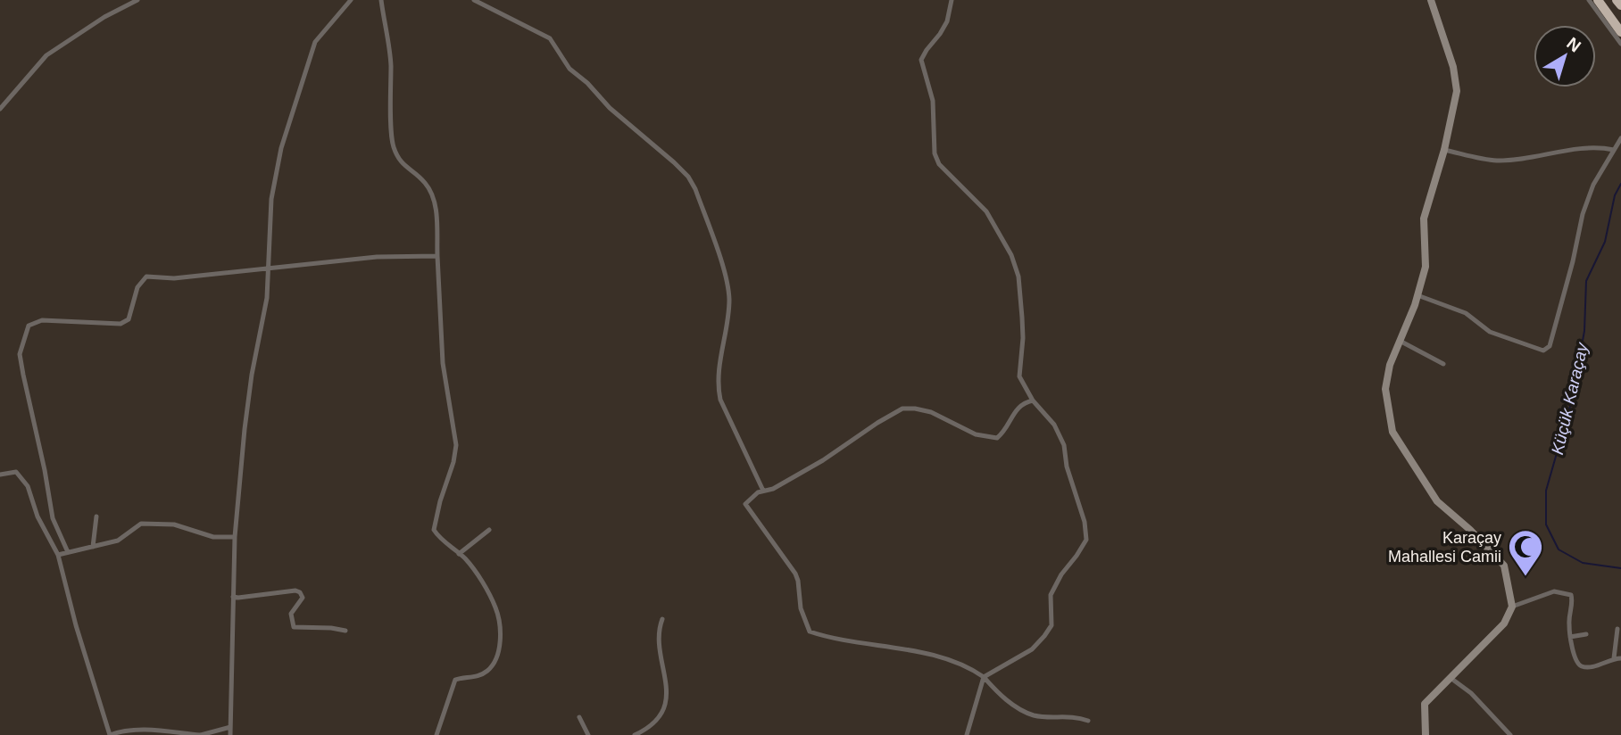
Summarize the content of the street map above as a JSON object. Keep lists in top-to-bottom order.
{
  "water": ["Küçük Karaçay"],
  "places": {
    "mosque": ["Karaçay Mahallesi Camii"]
  },
  "north": "top right"
}
